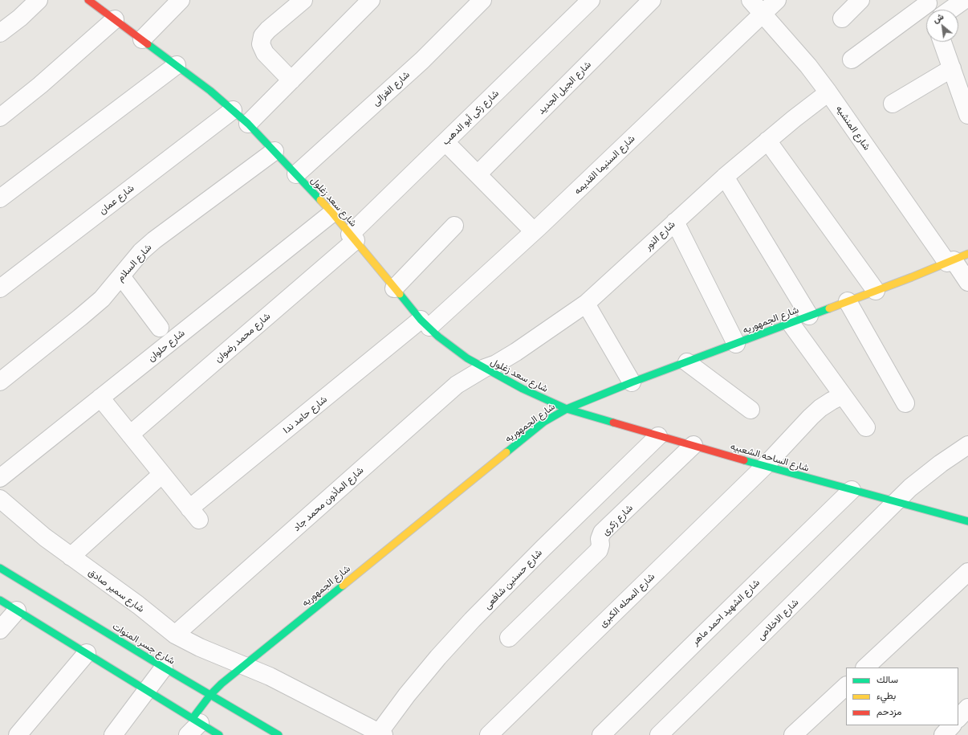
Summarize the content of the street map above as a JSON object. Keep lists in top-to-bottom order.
{
  "streets": {
    "street": [
      "شارع الجيل الجديد",
      "شارع الغزالى",
      "شارع زكى أبو الدهب",
      "شارع المنشيه",
      "شارع السنيما القديمه",
      "شارع عمان",
      "شارع سعد زغلول",
      "شارع النور",
      "شارع السلام",
      "شارع الجمهوريه",
      "شارع محمد رضوان",
      "شارع حلوان",
      "شارع حامد ندا",
      "شارع الساحه الشعبيه",
      "شارع المأذون محمد جاد",
      "شارع زكرى",
      "شارع حسنين شافعى",
      "شارع سمير صادق",
      "شارع المحله الكبرى",
      "شارع الشهيد احمد ماهر",
      "شارع الاخلاص",
      "شارع جسر المنوات"
    ]
  },
  "crossings": [
    ["شارع الغزالى", "شارع سعد زغلول"],
    ["شارع زكى أبو الدهب", "شارع سعد زغلول"],
    ["شارع زكى أبو الدهب", "شارع محمد رضوان"],
    ["شارع المنشيه", "شارع السنيما القديمه"],
    ["شارع المنشيه", "شارع النور"],
    ["شارع المنشيه", "شارع الجمهوريه"],
    ["شارع السنيما القديمه", "شارع سعد زغلول"],
    ["شارع السنيما القديمه", "شارع حامد ندا"],
    ["شارع عمان", "شارع سعد زغلول"],
    ["شارع سعد زغلول", "شارع النور"],
    ["شارع سعد زغلول", "شارع السلام"],
    ["شارع سعد زغلول", "شارع الجمهوريه"],
    ["شارع سعد زغلول", "شارع محمد رضوان"],
    ["شارع سعد زغلول", "شارع حلوان"],
    ["شارع سعد زغلول", "شارع حامد ندا"],
    ["شارع سعد زغلول", "شارع الساحه الشعبيه"],
    ["شارع سعد زغلول", "شارع المأذون محمد جاد"],
    ["شارع النور", "شارع المأذون محمد جاد"],
    ["شارع الجمهوريه", "شارع الساحه الشعبيه"],
    ["شارع الجمهوريه", "شارع سمير صادق"],
    ["شارع الجمهوريه", "شارع جسر المنوات"],
    ["شارع الساحه الشعبيه", "شارع زكرى"],
    ["شارع الساحه الشعبيه", "شارع حسنين شافعى"],
    ["شارع الساحه الشعبيه", "شارع المحله الكبرى"],
    ["شارع الساحه الشعبيه", "شارع الشهيد احمد ماهر"],
    ["شارع الساحه الشعبيه", "شارع الاخلاص"],
    ["شارع المأذون محمد جاد", "شارع سمير صادق"],
    ["شارع حسنين شافعى", "شارع سمير صادق"]
  ],
  "legend": ["سالك", "بطيء", "مزدحم"],
  "north": "top left"
}
